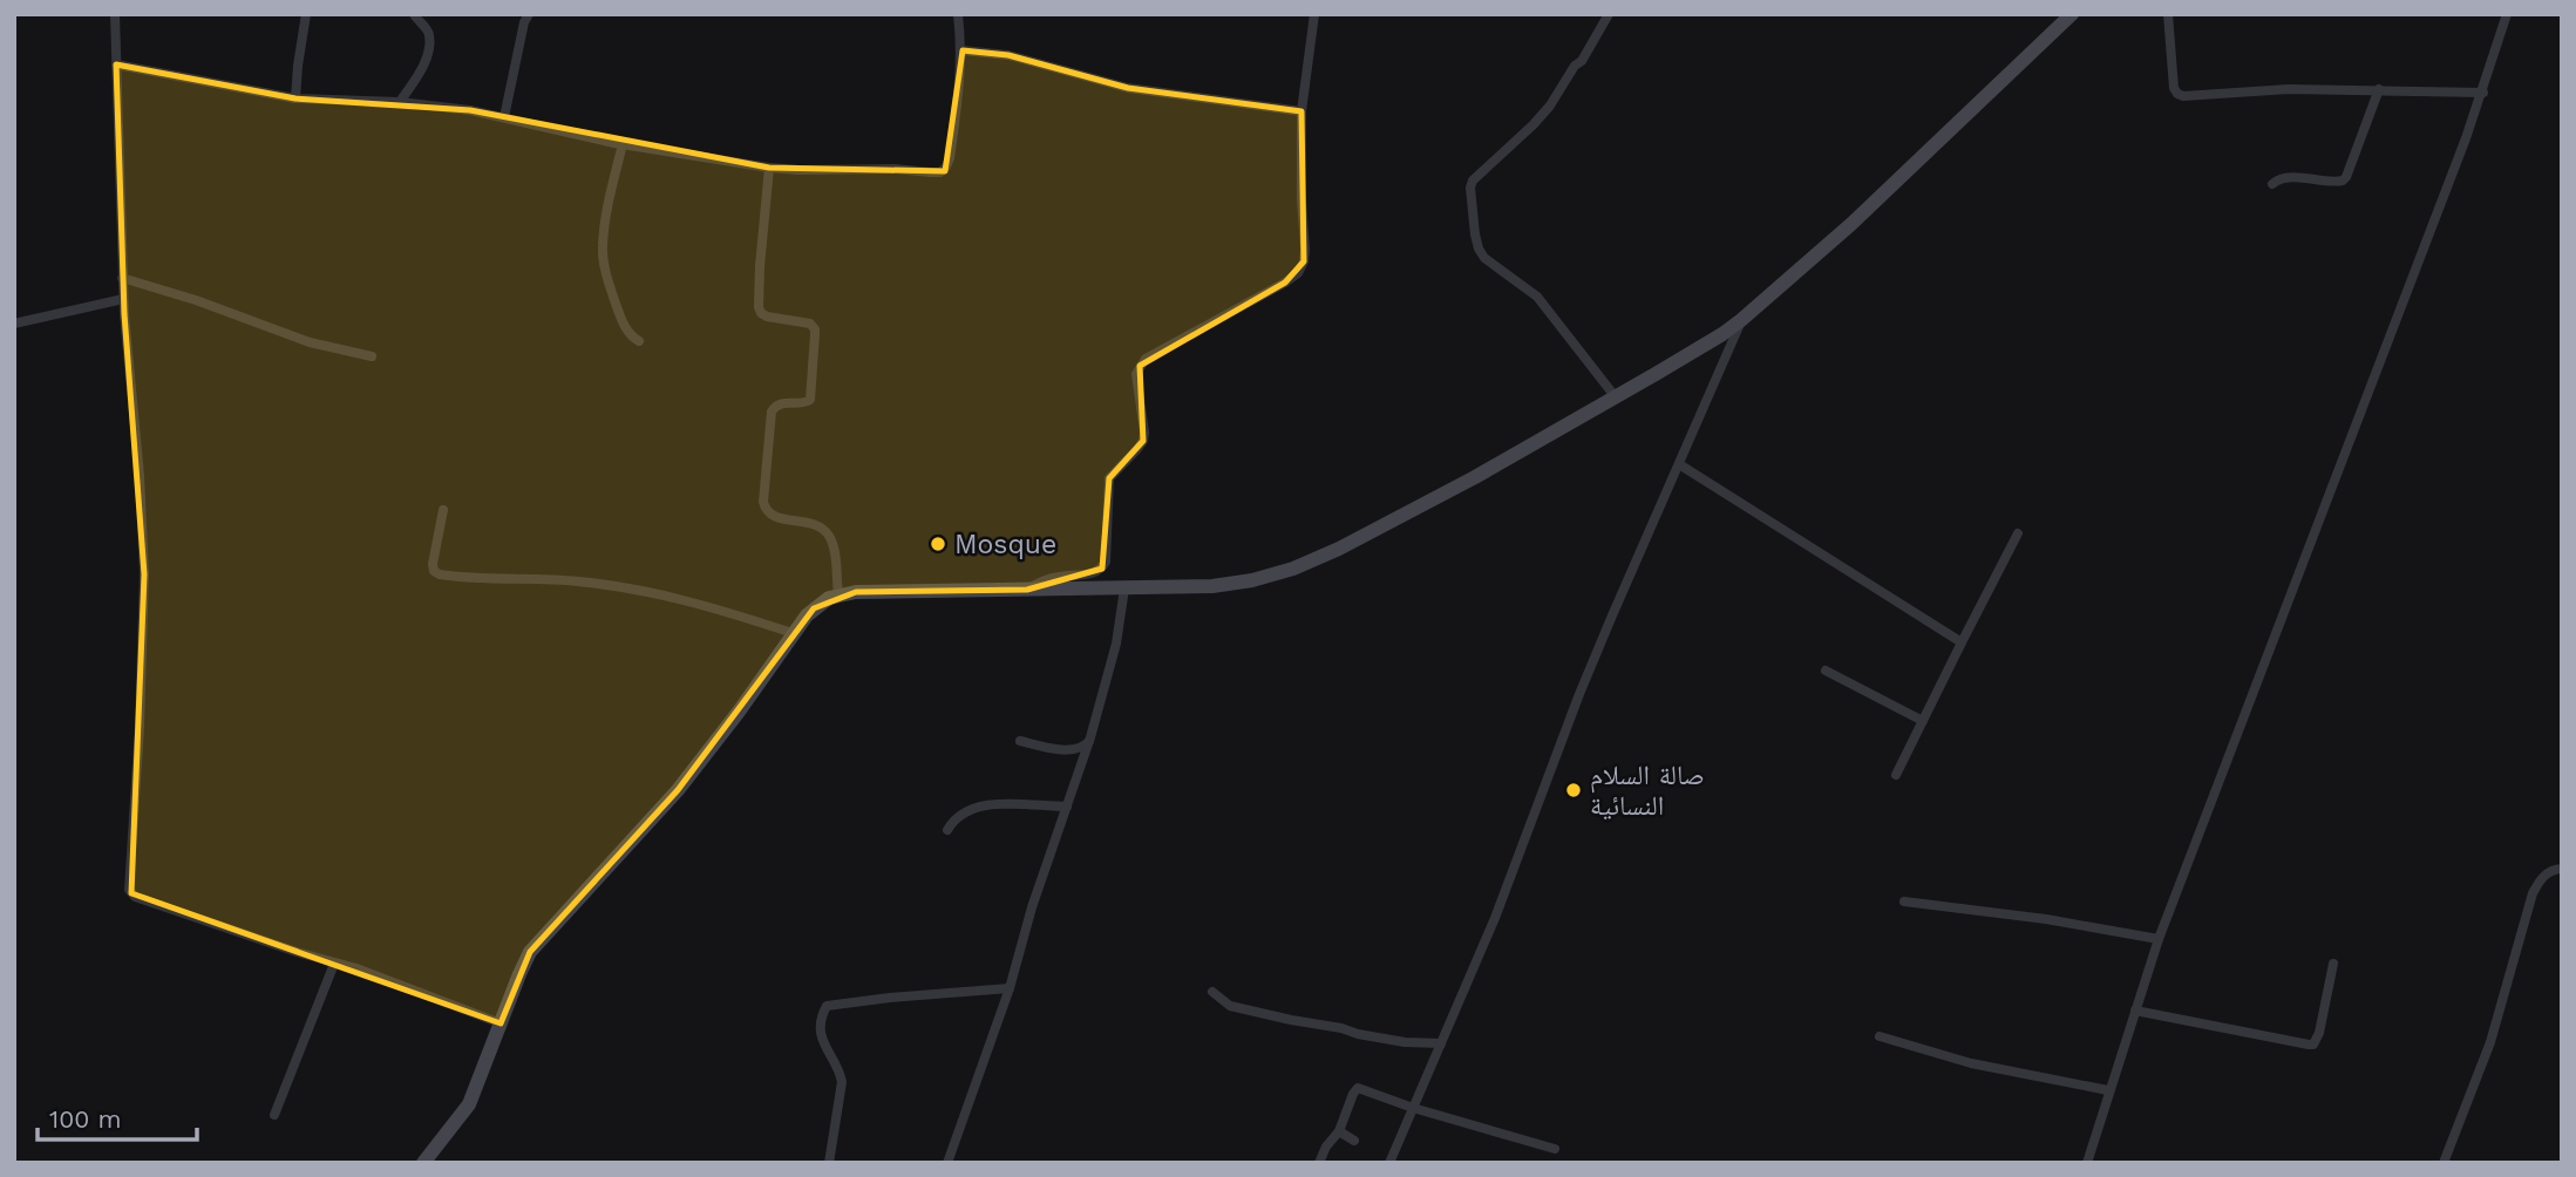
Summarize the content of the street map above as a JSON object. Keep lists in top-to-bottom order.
{
  "places": ["Mosque", "صالة السلام النسائية"],
  "scale_bar": "100 m"
}
